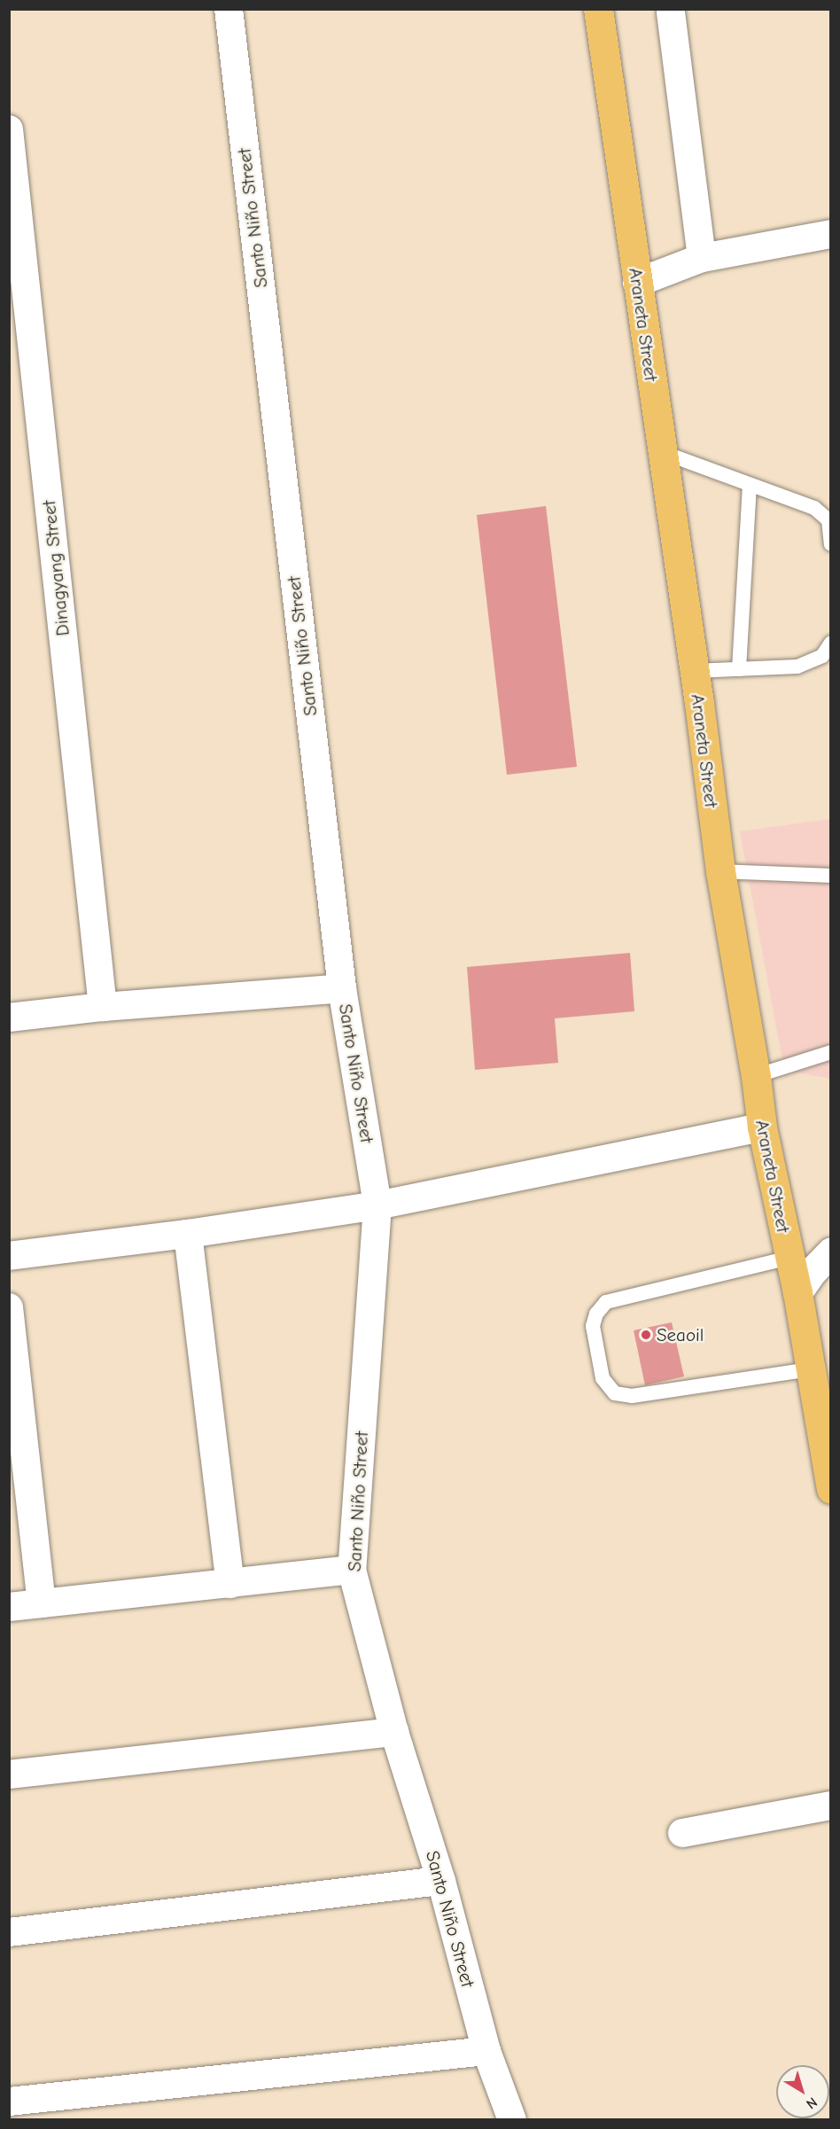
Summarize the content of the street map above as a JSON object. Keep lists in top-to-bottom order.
{
  "streets": {
    "highway": ["Araneta Street"],
    "street": ["Santo Niño Street", "Dinagyang Street"]
  },
  "places": ["Seaoil"],
  "north": "bottom right"
}
